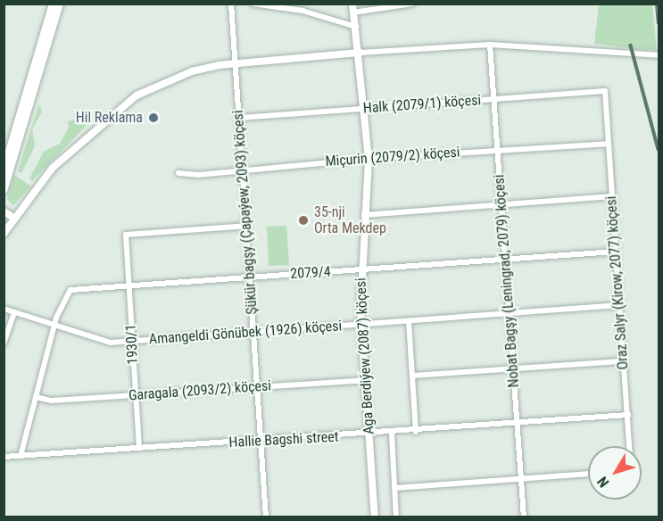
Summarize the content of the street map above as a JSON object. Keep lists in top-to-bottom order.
{
  "streets": {
    "street": [
      "Halk (2079/1) köçesi",
      "Miçurin (2079/2) köçesi",
      "Şükür bagşy (Çapaýew, 2093) köçesi",
      "2079/4",
      "Nobat Bagşy (Leningrad, 2079) köçesi",
      "Oraz Salyr (Kirow, 2077) köçesi",
      "Amangeldi Gönübek (1926) köçesi",
      "1930/1",
      "Aga Berdiýew (2087) köçesi",
      "Garagala (2093/2) köçesi",
      "Hallie Bagshi street"
    ]
  },
  "crossings": [
    ["Halk (2079/1) köçesi", "Şükür bagşy (Çapaýew, 2093) köçesi"],
    ["Halk (2079/1) köçesi", "Nobat Bagşy (Leningrad, 2079) köçesi"],
    ["Halk (2079/1) köçesi", "Oraz Salyr (Kirow, 2077) köçesi"],
    ["Halk (2079/1) köçesi", "Aga Berdiýew (2087) köçesi"],
    ["Miçurin (2079/2) köçesi", "Şükür bagşy (Çapaýew, 2093) köçesi"],
    ["Miçurin (2079/2) köçesi", "Nobat Bagşy (Leningrad, 2079) köçesi"],
    ["Miçurin (2079/2) köçesi", "Oraz Salyr (Kirow, 2077) köçesi"],
    ["Miçurin (2079/2) köçesi", "Aga Berdiýew (2087) köçesi"],
    ["Şükür bagşy (Çapaýew, 2093) köçesi", "2079/4"],
    ["Şükür bagşy (Çapaýew, 2093) köçesi", "Amangeldi Gönübek (1926) köçesi"],
    ["Şükür bagşy (Çapaýew, 2093) köçesi", "1930/1"],
    ["Şükür bagşy (Çapaýew, 2093) köçesi", "Garagala (2093/2) köçesi"],
    ["Şükür bagşy (Çapaýew, 2093) köçesi", "Hallie Bagshi street"],
    ["2079/4", "Nobat Bagşy (Leningrad, 2079) köçesi"],
    ["2079/4", "Oraz Salyr (Kirow, 2077) köçesi"],
    ["2079/4", "Amangeldi Gönübek (1926) köçesi"],
    ["2079/4", "1930/1"],
    ["2079/4", "Aga Berdiýew (2087) köçesi"],
    ["Nobat Bagşy (Leningrad, 2079) köçesi", "Amangeldi Gönübek (1926) köçesi"],
    ["Nobat Bagşy (Leningrad, 2079) köçesi", "Hallie Bagshi street"],
    ["Oraz Salyr (Kirow, 2077) köçesi", "Amangeldi Gönübek (1926) köçesi"],
    ["Oraz Salyr (Kirow, 2077) köçesi", "Hallie Bagshi street"],
    ["Amangeldi Gönübek (1926) köçesi", "1930/1"],
    ["Amangeldi Gönübek (1926) köçesi", "Aga Berdiýew (2087) köçesi"],
    ["1930/1", "Garagala (2093/2) köçesi"],
    ["1930/1", "Hallie Bagshi street"],
    ["Aga Berdiýew (2087) köçesi", "Garagala (2093/2) köçesi"],
    ["Aga Berdiýew (2087) köçesi", "Hallie Bagshi street"]
  ],
  "places": ["Hil Reklama", "35-nji Orta Mekdep"],
  "north": "bottom left"
}
